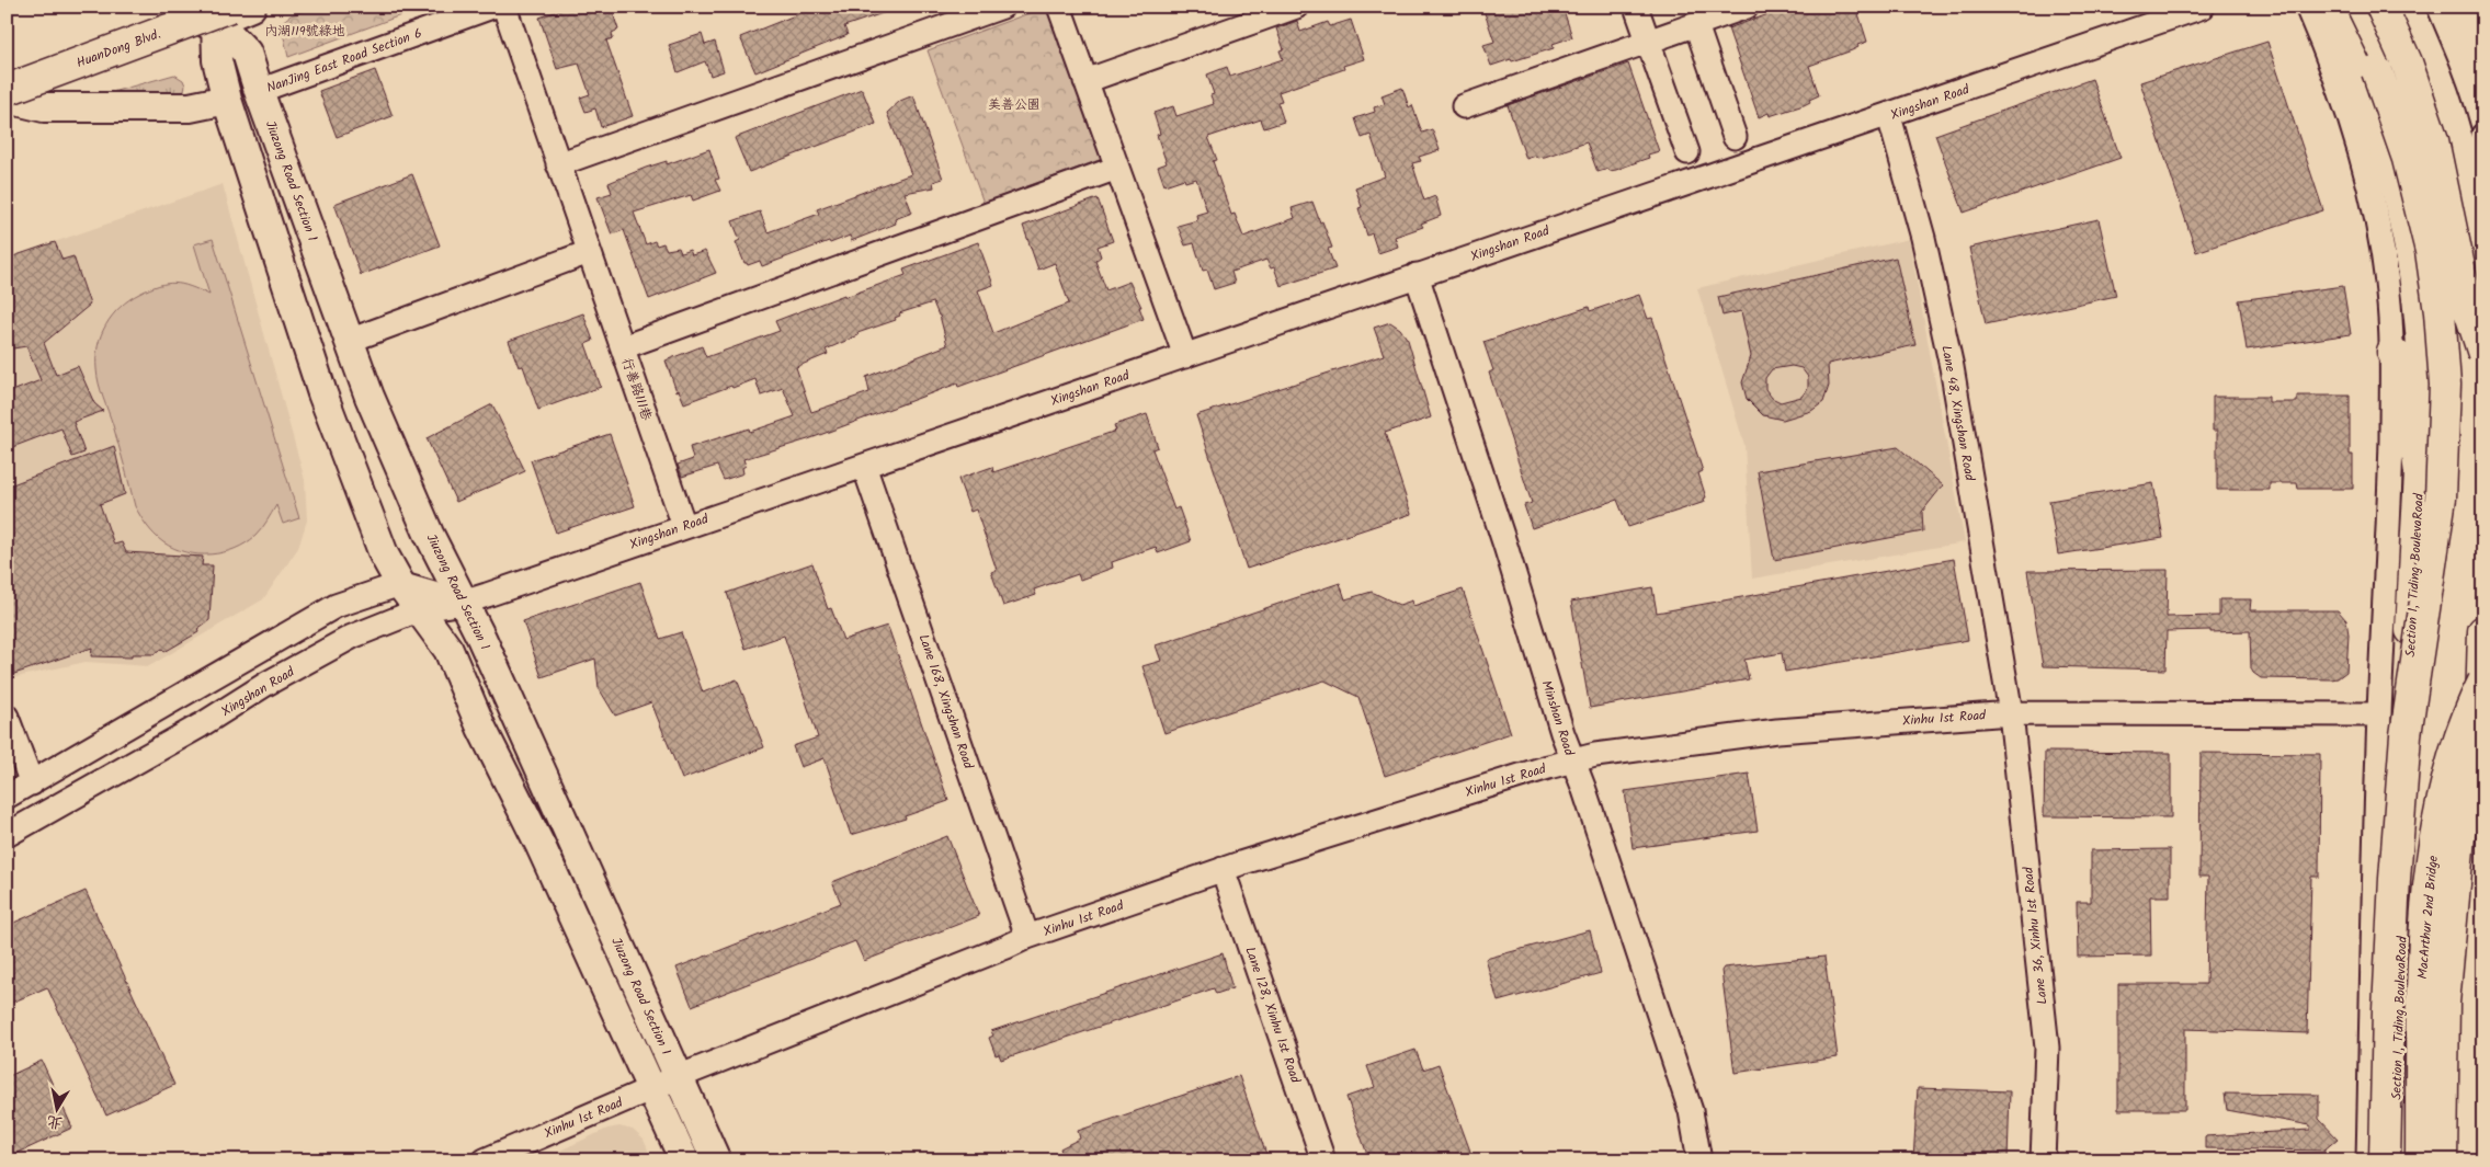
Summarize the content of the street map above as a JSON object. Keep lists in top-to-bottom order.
{
  "streets": {
    "highway": ["HuanDong Blvd.", "Section 1, Tiding BoulevaRoad", "MacArthur 2nd Bridge"],
    "main road": ["Jiuzong Road Section 1"],
    "street": [
      "NanJing East Road Section 6",
      "Xingshan Road",
      "行善路111巷",
      "Lane 48, Xingshan Road",
      "Lane 168, Xingshan Road",
      "Minshan Road",
      "Xinhu 1st Road",
      "Lane 36, Xinhu 1st Road",
      "Lane 128, Xinhu 1st Road"
    ]
  },
  "crossings": [
    ["HuanDong Blvd.", "Jiuzong Road Section 1"],
    ["NanJing East Road Section 6", "Jiuzong Road Section 1"],
    ["Xingshan Road", "Jiuzong Road Section 1"],
    ["Xingshan Road", "行善路111巷"],
    ["Xingshan Road", "Lane 48, Xingshan Road"],
    ["Xingshan Road", "Lane 168, Xingshan Road"],
    ["Xingshan Road", "Minshan Road"],
    ["Jiuzong Road Section 1", "Xinhu 1st Road"],
    ["Lane 48, Xingshan Road", "Xinhu 1st Road"],
    ["Lane 48, Xingshan Road", "Lane 36, Xinhu 1st Road"],
    ["Section 1, Tiding BoulevaRoad", "Xinhu 1st Road"],
    ["Lane 168, Xingshan Road", "Xinhu 1st Road"],
    ["Minshan Road", "Xinhu 1st Road"],
    ["Xinhu 1st Road", "Lane 36, Xinhu 1st Road"],
    ["Xinhu 1st Road", "Lane 128, Xinhu 1st Road"]
  ],
  "parks": ["內湖119號綠地", "美善公園"],
  "north": "bottom"
}
